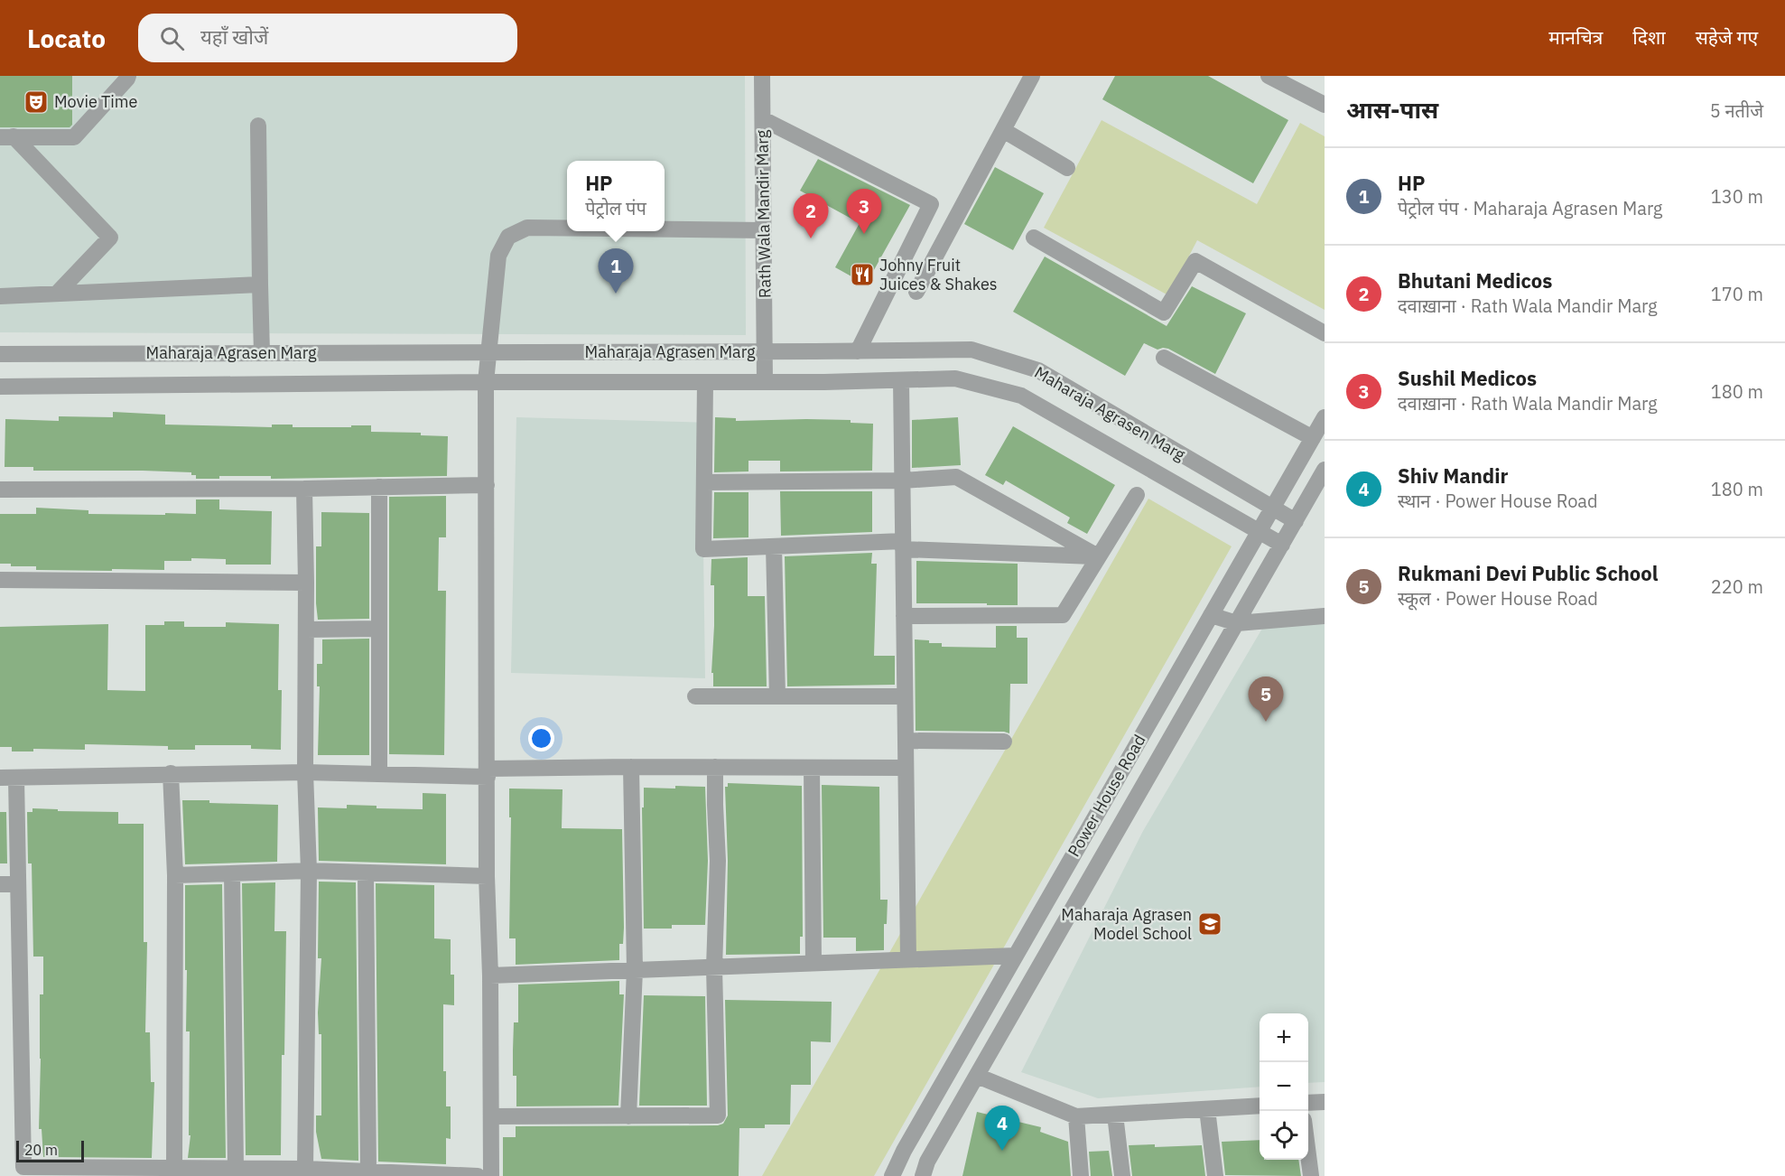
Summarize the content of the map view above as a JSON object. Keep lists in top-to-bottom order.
{
  "streets": {
    "street": ["Rath Wala Mandir Marg", "Maharaja Agrasen Marg", "Power House Road"]
  },
  "crossings": [
    ["Rath Wala Mandir Marg", "Maharaja Agrasen Marg"],
    ["Maharaja Agrasen Marg", "Power House Road"]
  ],
  "places": {
    "theatre": ["Movie Time"],
    "restaurant": ["Johny Fruit Juices & Shakes"],
    "school or university": ["Maharaja Agrasen Model School"]
  },
  "scale_bar": "20 m",
  "page": {
    "header": "Locato",
    "search": "यहाँ खोजें",
    "nav": ["मानचित्र", "दिशा", "सहेजे गए"],
    "heading": ["आस-पास", "5 नतीजे"],
    "list": [
      {
        "mark": "1",
        "name": "HP",
        "note": "पेट्रोल पंप · Maharaja Agrasen Marg",
        "value": "130 m"
      },
      {
        "mark": "2",
        "name": "Bhutani Medicos",
        "note": "दवाख़ाना · Rath Wala Mandir Marg",
        "value": "170 m"
      },
      {
        "mark": "3",
        "name": "Sushil Medicos",
        "note": "दवाख़ाना · Rath Wala Mandir Marg",
        "value": "180 m"
      },
      {
        "mark": "4",
        "name": "Shiv Mandir",
        "note": "स्थान · Power House Road",
        "value": "180 m"
      },
      {
        "mark": "5",
        "name": "Rukmani Devi Public School",
        "note": "स्कूल · Power House Road",
        "value": "220 m"
      }
    ],
    "popup": ["HP", "पेट्रोल पंप"],
    "pins": [
      "3",
      "2",
      "1",
      "5",
      "4"
    ],
    "map_buttons": ["+", "−"],
    "scale": "20 m"
  }
}
